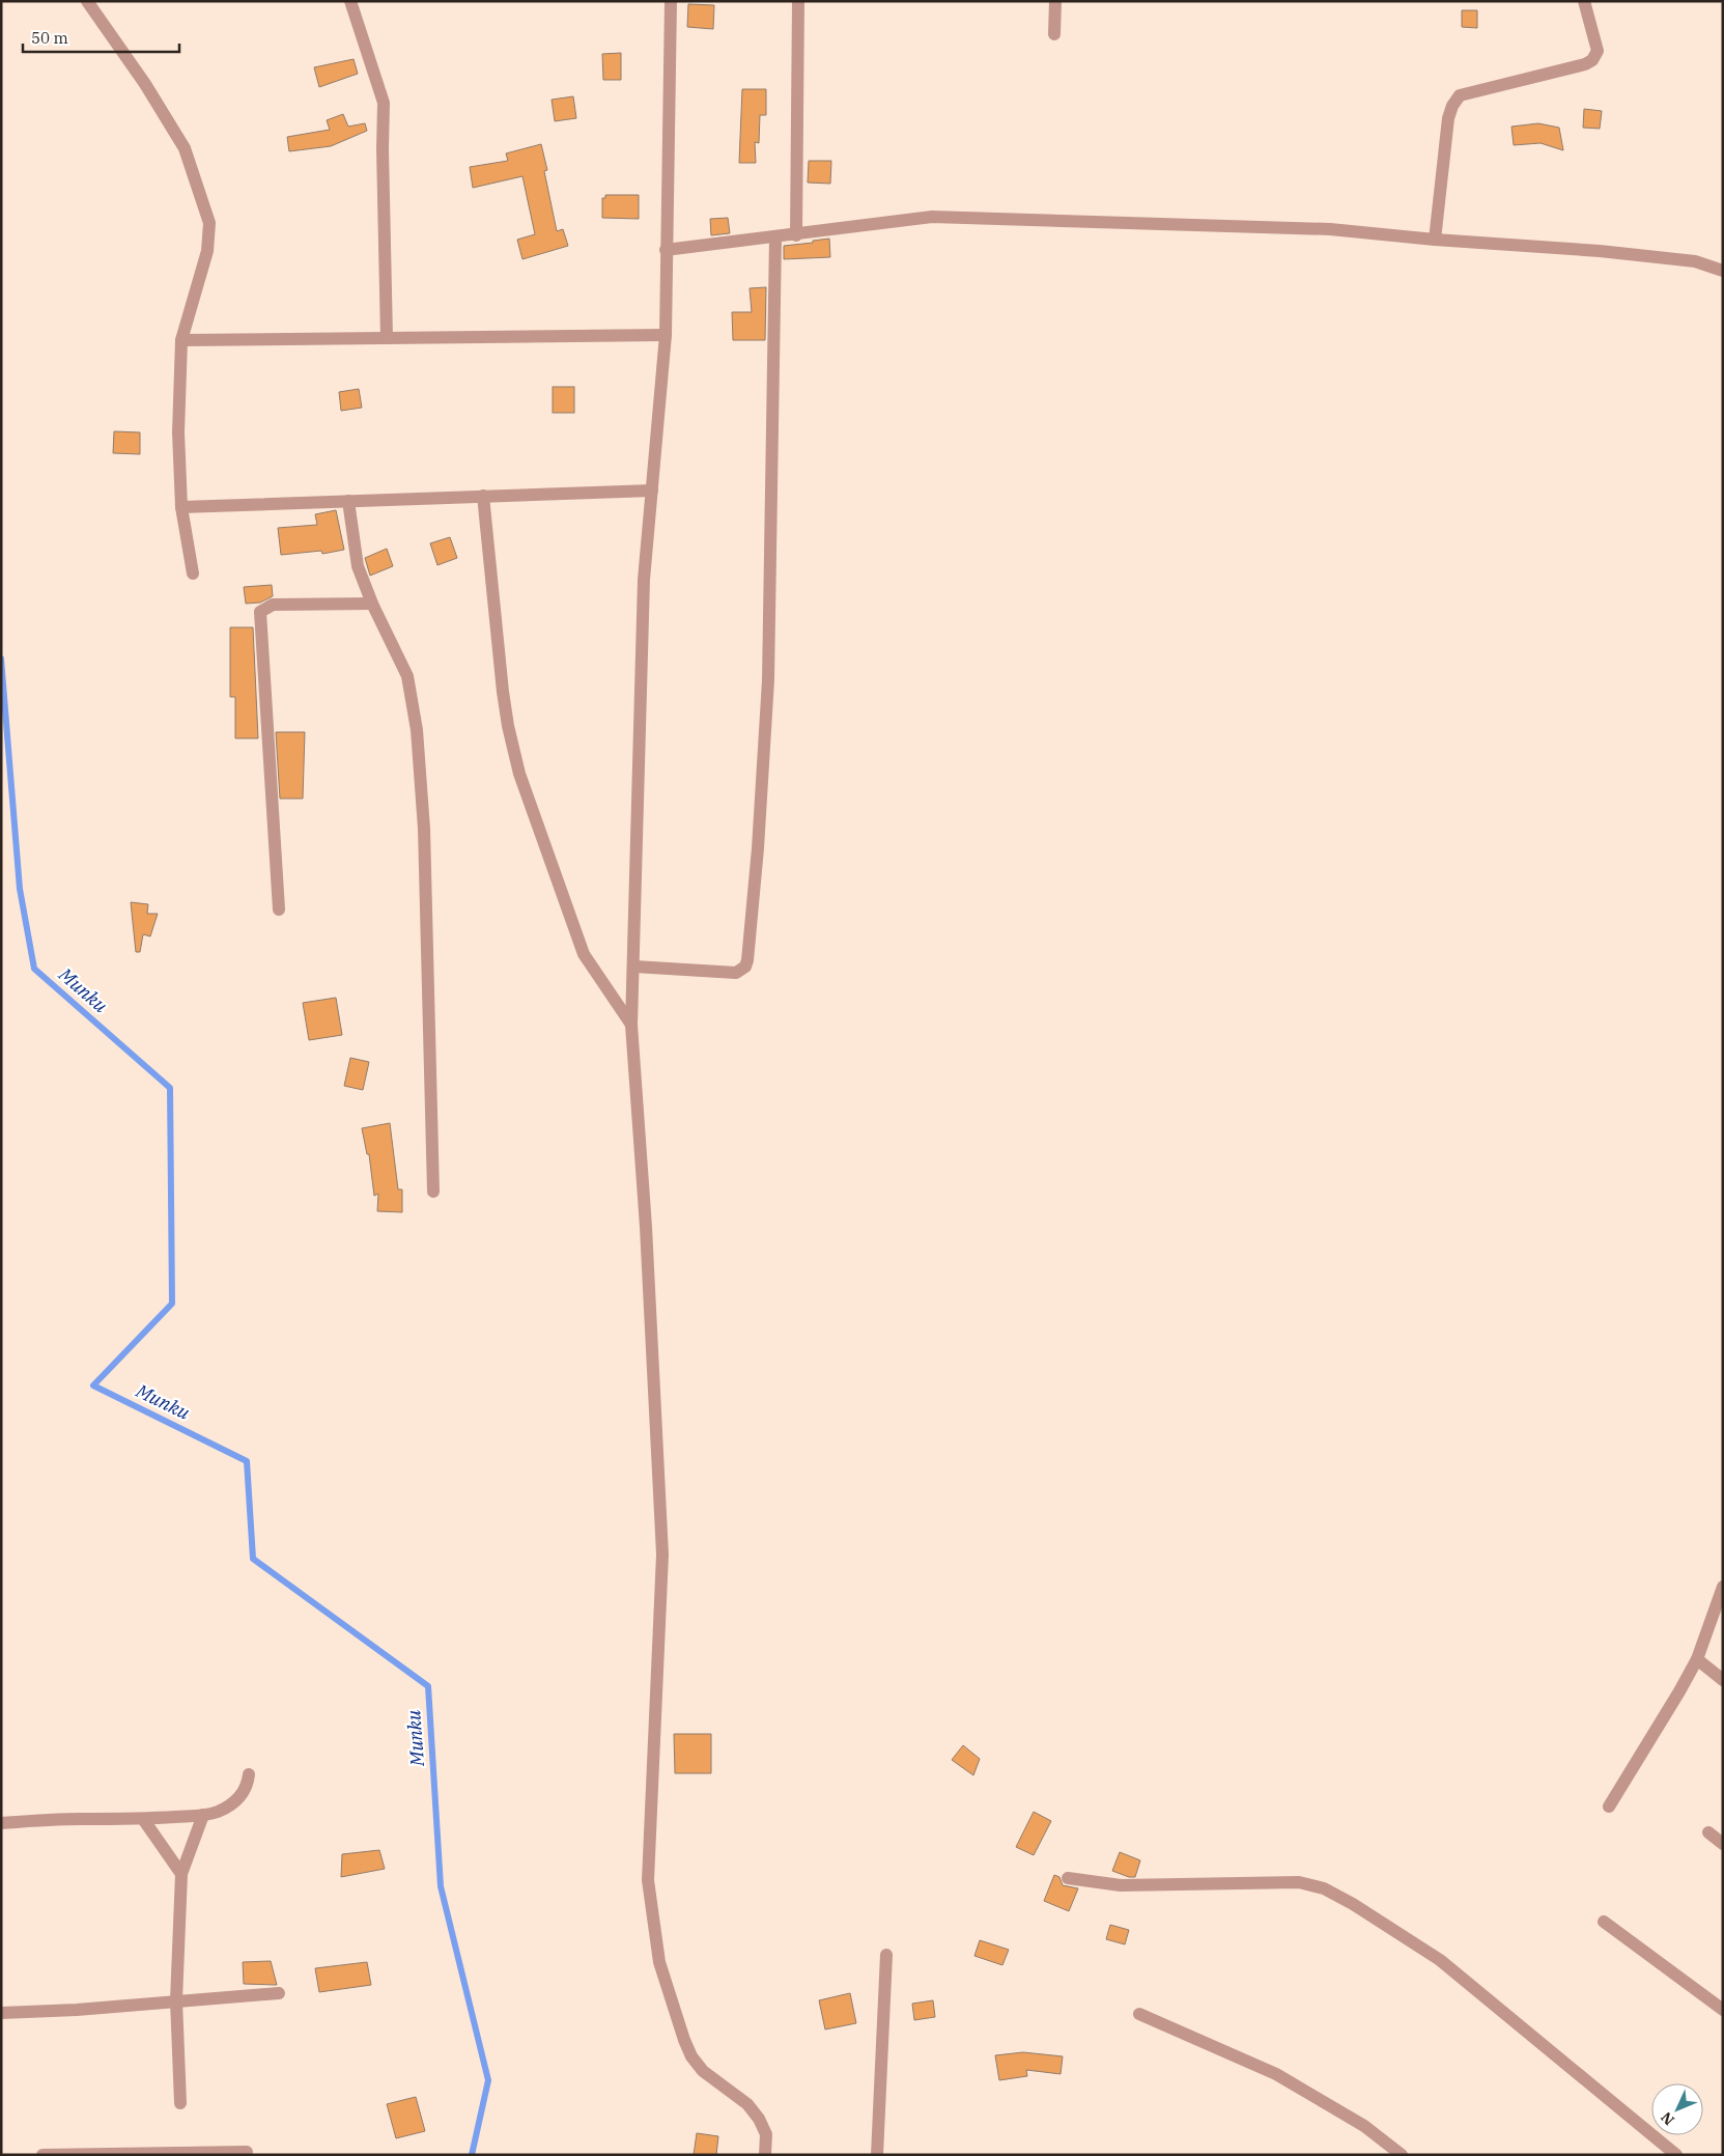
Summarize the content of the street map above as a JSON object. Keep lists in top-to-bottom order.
{
  "water": ["Munku"],
  "scale_bar": "50 m",
  "north": "bottom left"
}
